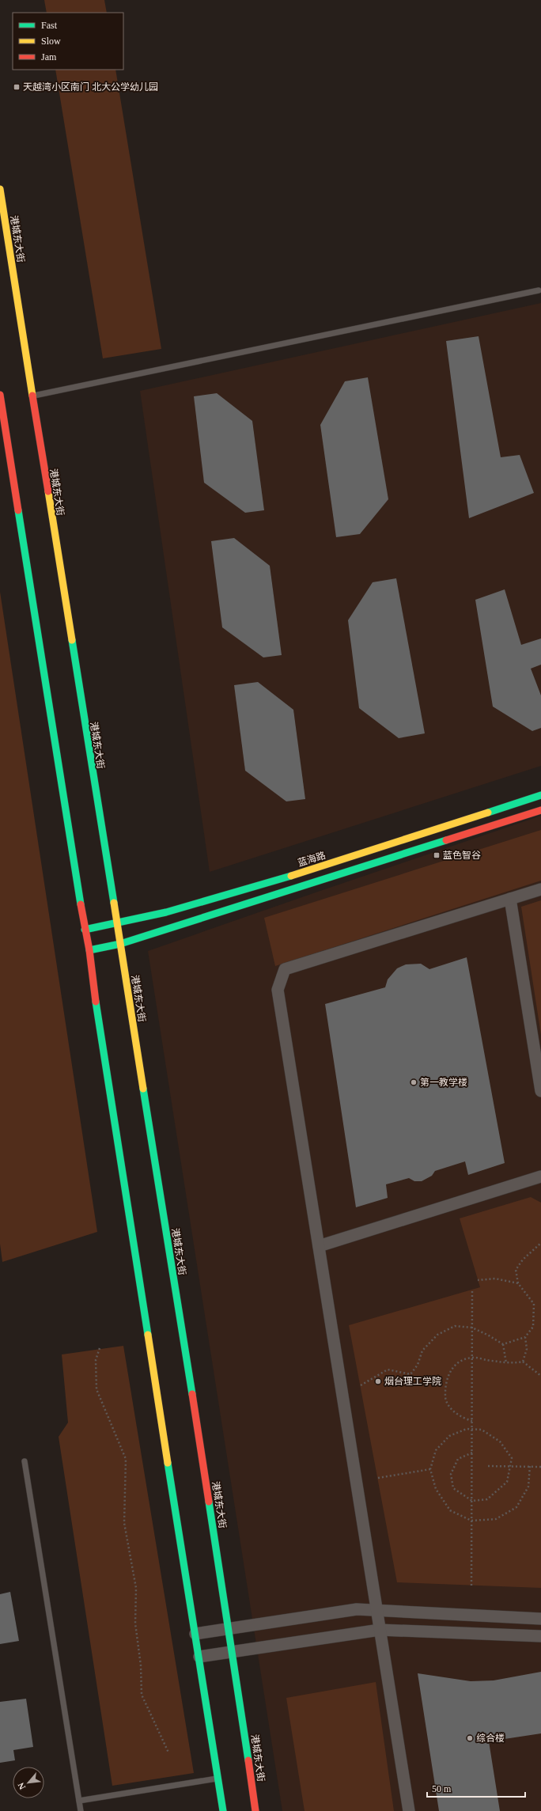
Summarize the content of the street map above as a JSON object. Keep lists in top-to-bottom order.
{
  "streets": {
    "main road": ["港城东大街", "蓝海路"]
  },
  "crossings": [
    ["港城东大街", "蓝海路"]
  ],
  "places": {
    "transit": ["天越湾小区南门 北大公学幼儿园", "蓝色智谷"],
    "other": ["第一教学楼", "烟台理工学院", "综合楼"]
  },
  "legend": ["Fast", "Slow", "Jam"],
  "scale_bar": "50 m",
  "north": "bottom left"
}
